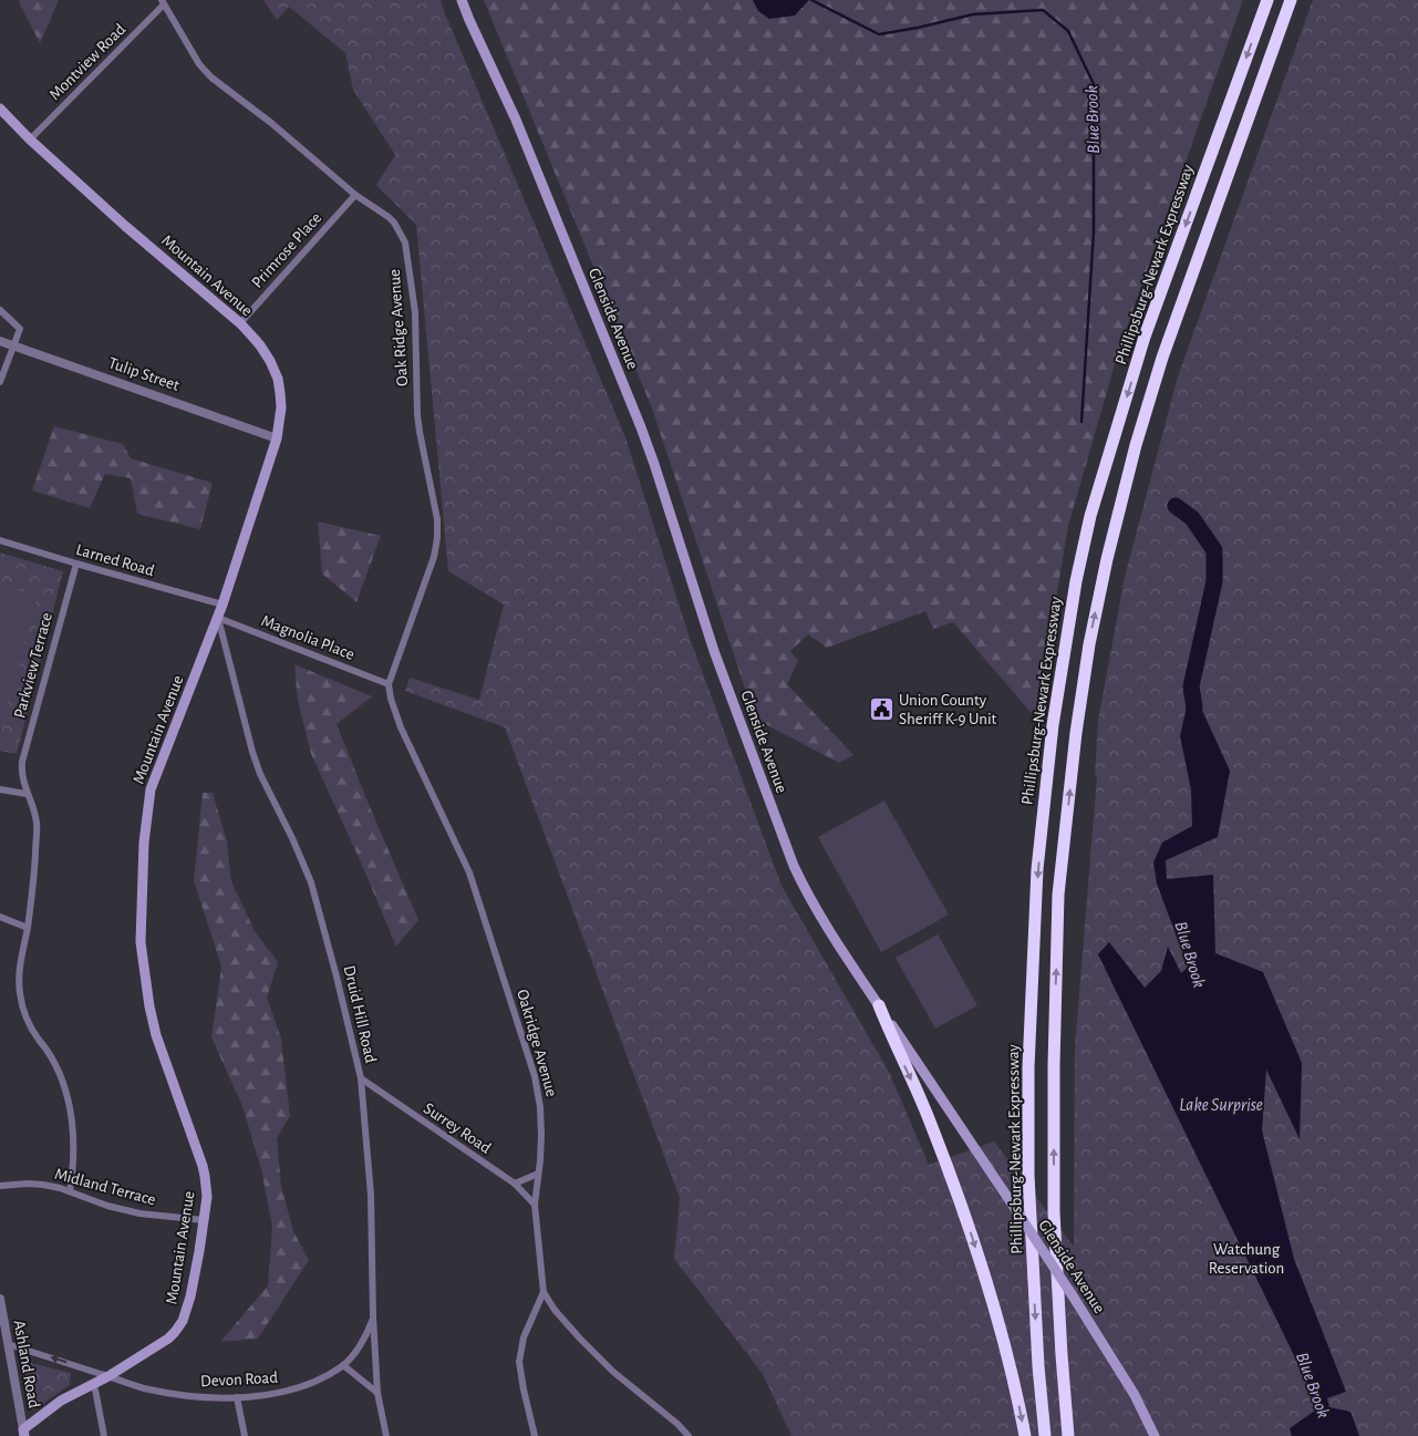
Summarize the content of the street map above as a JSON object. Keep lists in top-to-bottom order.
{
  "streets": {
    "highway": ["Phillipsburg-Newark Expressway"],
    "main road": ["Mountain Avenue", "Glenside Avenue"],
    "street": [
      "Montview Road",
      "Primrose Place",
      "Oak Ridge Avenue",
      "Tulip Street",
      "Larned Road",
      "Magnolia Place",
      "Parkview Terrace",
      "Druid Hill Road",
      "Oakridge Avenue",
      "Surrey Road",
      "Midland Terrace",
      "Ashland Road",
      "Devon Road"
    ]
  },
  "crossings": [
    ["Montview Road", "Mountain Avenue"],
    ["Montview Road", "Oak Ridge Avenue"],
    ["Primrose Place", "Mountain Avenue"],
    ["Primrose Place", "Oak Ridge Avenue"],
    ["Mountain Avenue", "Tulip Street"],
    ["Mountain Avenue", "Larned Road"],
    ["Mountain Avenue", "Magnolia Place"],
    ["Mountain Avenue", "Druid Hill Road"],
    ["Mountain Avenue", "Midland Terrace"],
    ["Mountain Avenue", "Ashland Road"],
    ["Mountain Avenue", "Devon Road"],
    ["Oak Ridge Avenue", "Magnolia Place"],
    ["Oak Ridge Avenue", "Oakridge Avenue"],
    ["Larned Road", "Parkview Terrace"],
    ["Magnolia Place", "Druid Hill Road"],
    ["Magnolia Place", "Oakridge Avenue"],
    ["Parkview Terrace", "Midland Terrace"],
    ["Druid Hill Road", "Surrey Road"],
    ["Druid Hill Road", "Devon Road"],
    ["Oakridge Avenue", "Surrey Road"],
    ["Ashland Road", "Devon Road"]
  ],
  "water": ["Blue Brook", "Lake Surprise"],
  "parks": ["Watchung Reservation"],
  "places": {
    "public building": ["Union County Sheriff K-9 Unit"]
  }
}
